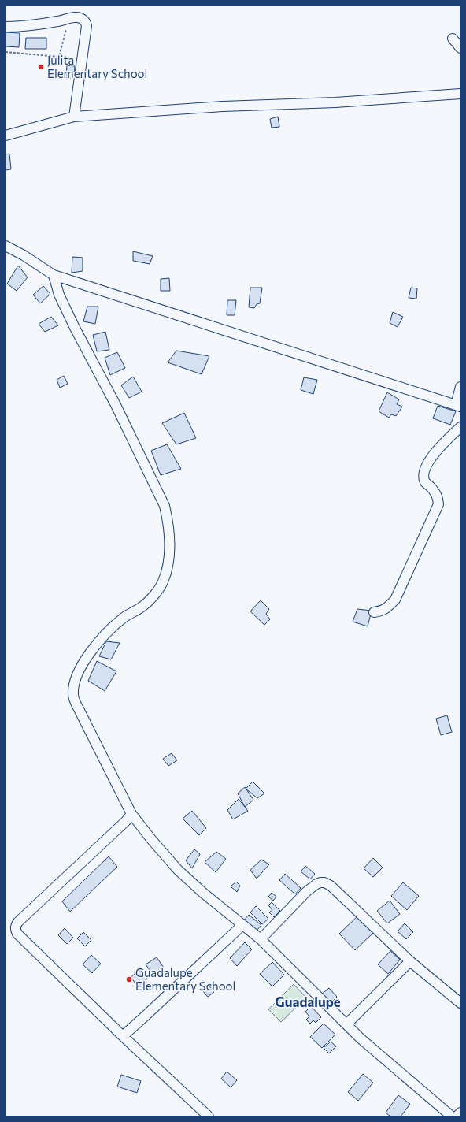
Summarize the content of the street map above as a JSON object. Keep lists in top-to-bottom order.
{
  "districts": ["Guadalupe"],
  "places": ["Julita Elementary School", "Guadalupe Elementary School"]
}
